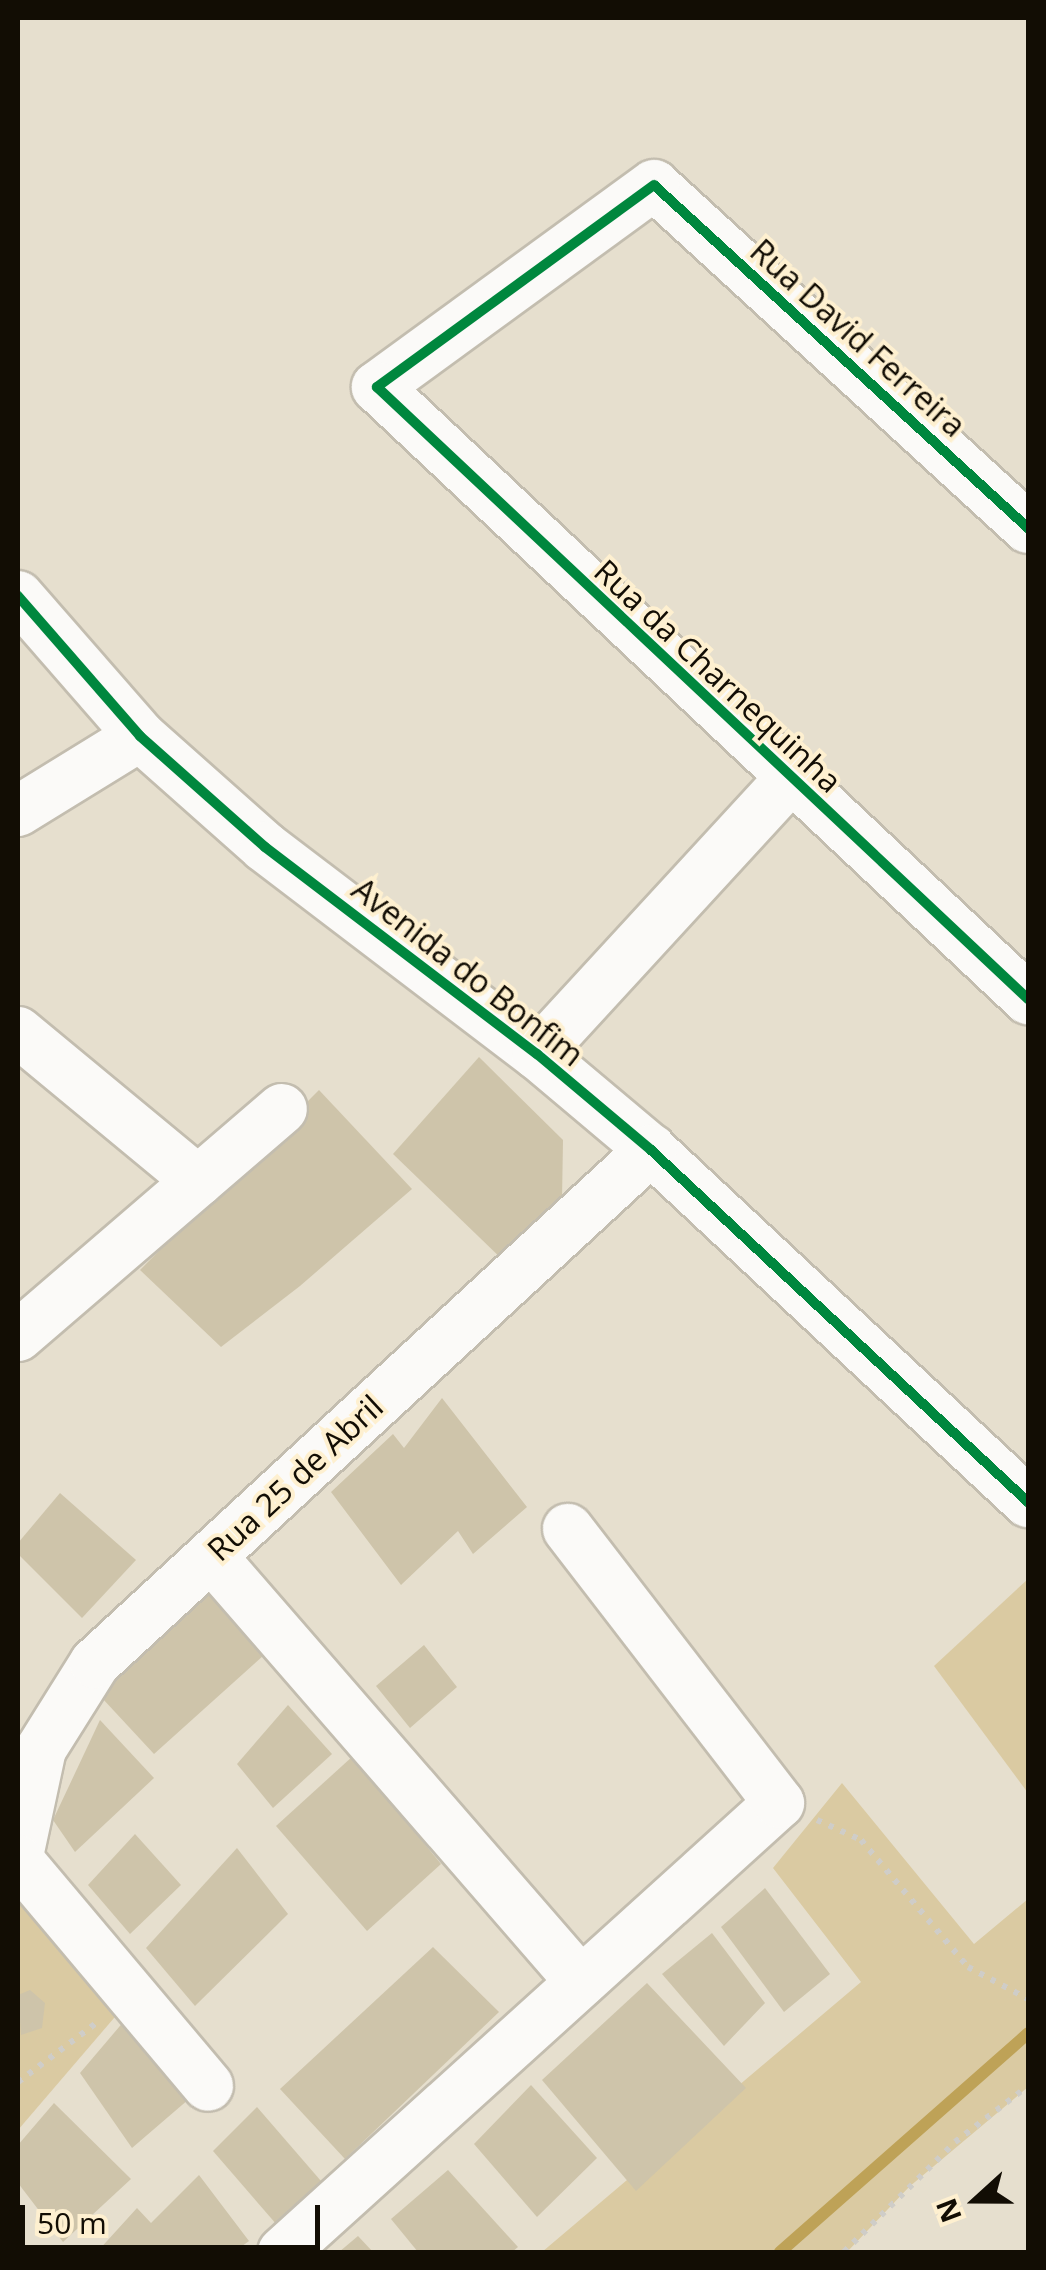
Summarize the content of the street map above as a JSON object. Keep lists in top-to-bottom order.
{
  "streets": {
    "street": [
      "Rua David Ferreira",
      "Rua da Charnequinha",
      "Avenida do Bonfim",
      "Rua 25 de Abril"
    ]
  },
  "crossings": [
    ["Rua David Ferreira", "Rua da Charnequinha"],
    ["Avenida do Bonfim", "Rua 25 de Abril"]
  ],
  "scale_bar": "50 m",
  "north": "left"
}
